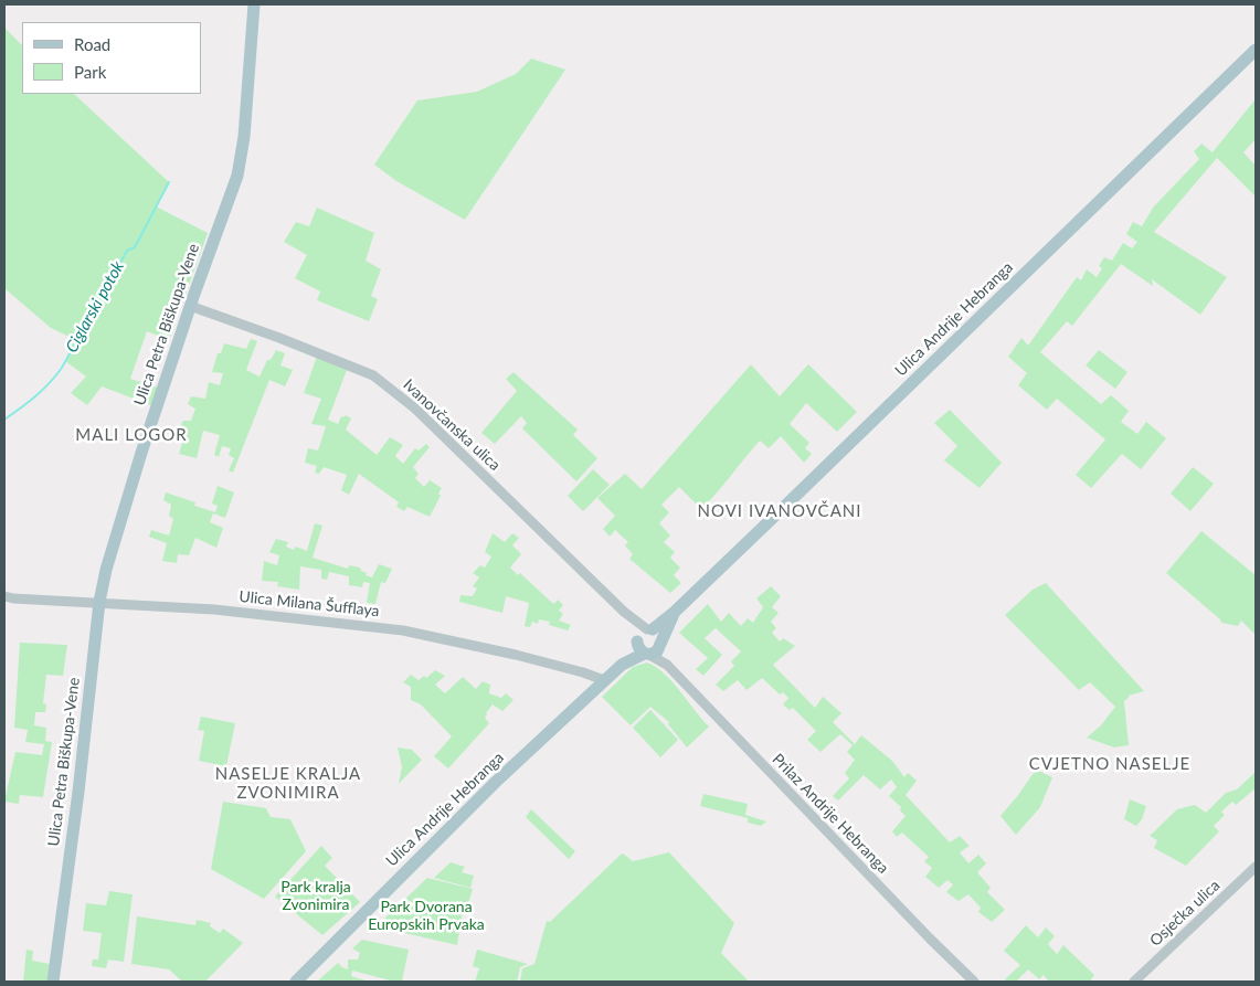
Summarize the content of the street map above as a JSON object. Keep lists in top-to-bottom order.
{
  "streets": {
    "main road": ["Ulica Andrije Hebranga", "Ulica Petra Biškupa-Vene"],
    "street": [
      "Ivanovčanska ulica",
      "Ulica Milana Šufflaya",
      "Prilaz Andrije Hebranga",
      "Osječka ulica"
    ]
  },
  "crossings": [
    ["Ulica Andrije Hebranga", "Ivanovčanska ulica"],
    ["Ulica Andrije Hebranga", "Ulica Milana Šufflaya"],
    ["Ulica Andrije Hebranga", "Prilaz Andrije Hebranga"],
    ["Ulica Petra Biškupa-Vene", "Ivanovčanska ulica"],
    ["Ulica Petra Biškupa-Vene", "Ulica Milana Šufflaya"],
    ["Ivanovčanska ulica", "Prilaz Andrije Hebranga"]
  ],
  "districts": [
    "MALI LOGOR",
    "NOVI IVANOVČANI",
    "CVJETNO NASELJE",
    "NASELJE KRALJA ZVONIMIRA"
  ],
  "water": ["Ciglarski potok"],
  "parks": ["Park kralja Zvonimira", "Park Dvorana Europskih Prvaka"],
  "legend": ["Road", "Park"]
}
